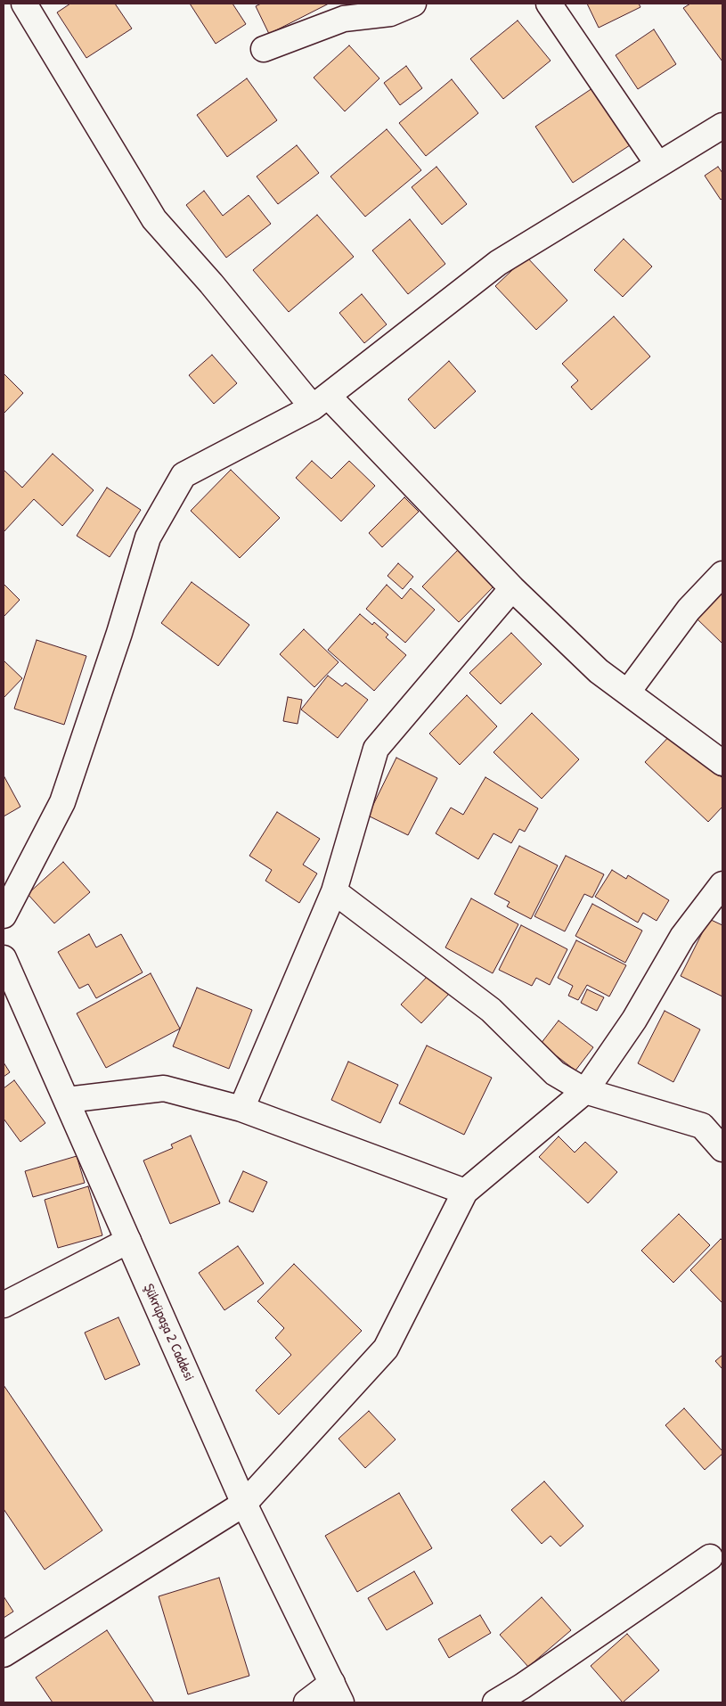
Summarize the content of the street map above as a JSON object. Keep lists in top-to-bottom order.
{
  "streets": {
    "street": ["Şükrüpaşa 2 Caddesi"]
  }
}
